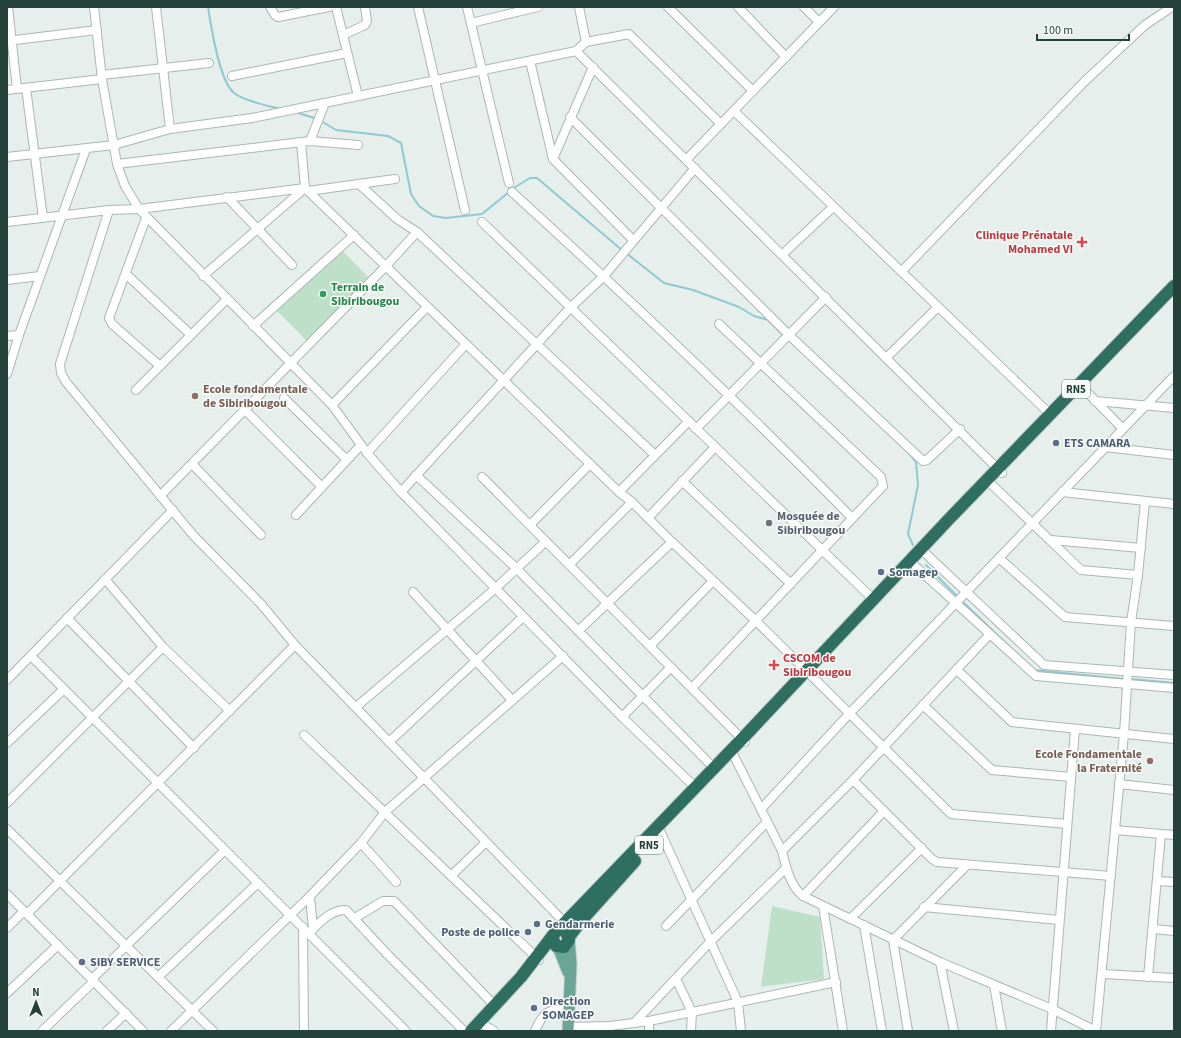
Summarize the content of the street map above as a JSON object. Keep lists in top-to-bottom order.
{
  "streets": {
    "highway": ["RN5"]
  },
  "places": {
    "health": ["Clinique Prénatale Mohamed VI", "CSCOM de Sibiribougou"],
    "other": [
      "Terrain de Sibiribougou",
      "Ecole fondamentale de Sibiribougou",
      "ETS CAMARA",
      "Mosquée de Sibiribougou",
      "Somagep",
      "Ecole Fondamentale la Fraternité",
      "Gendarmerie",
      "Poste de police",
      "SIBY SERVICE",
      "Direction SOMAGEP"
    ]
  },
  "scale_bar": "100 m",
  "north": "top"
}
